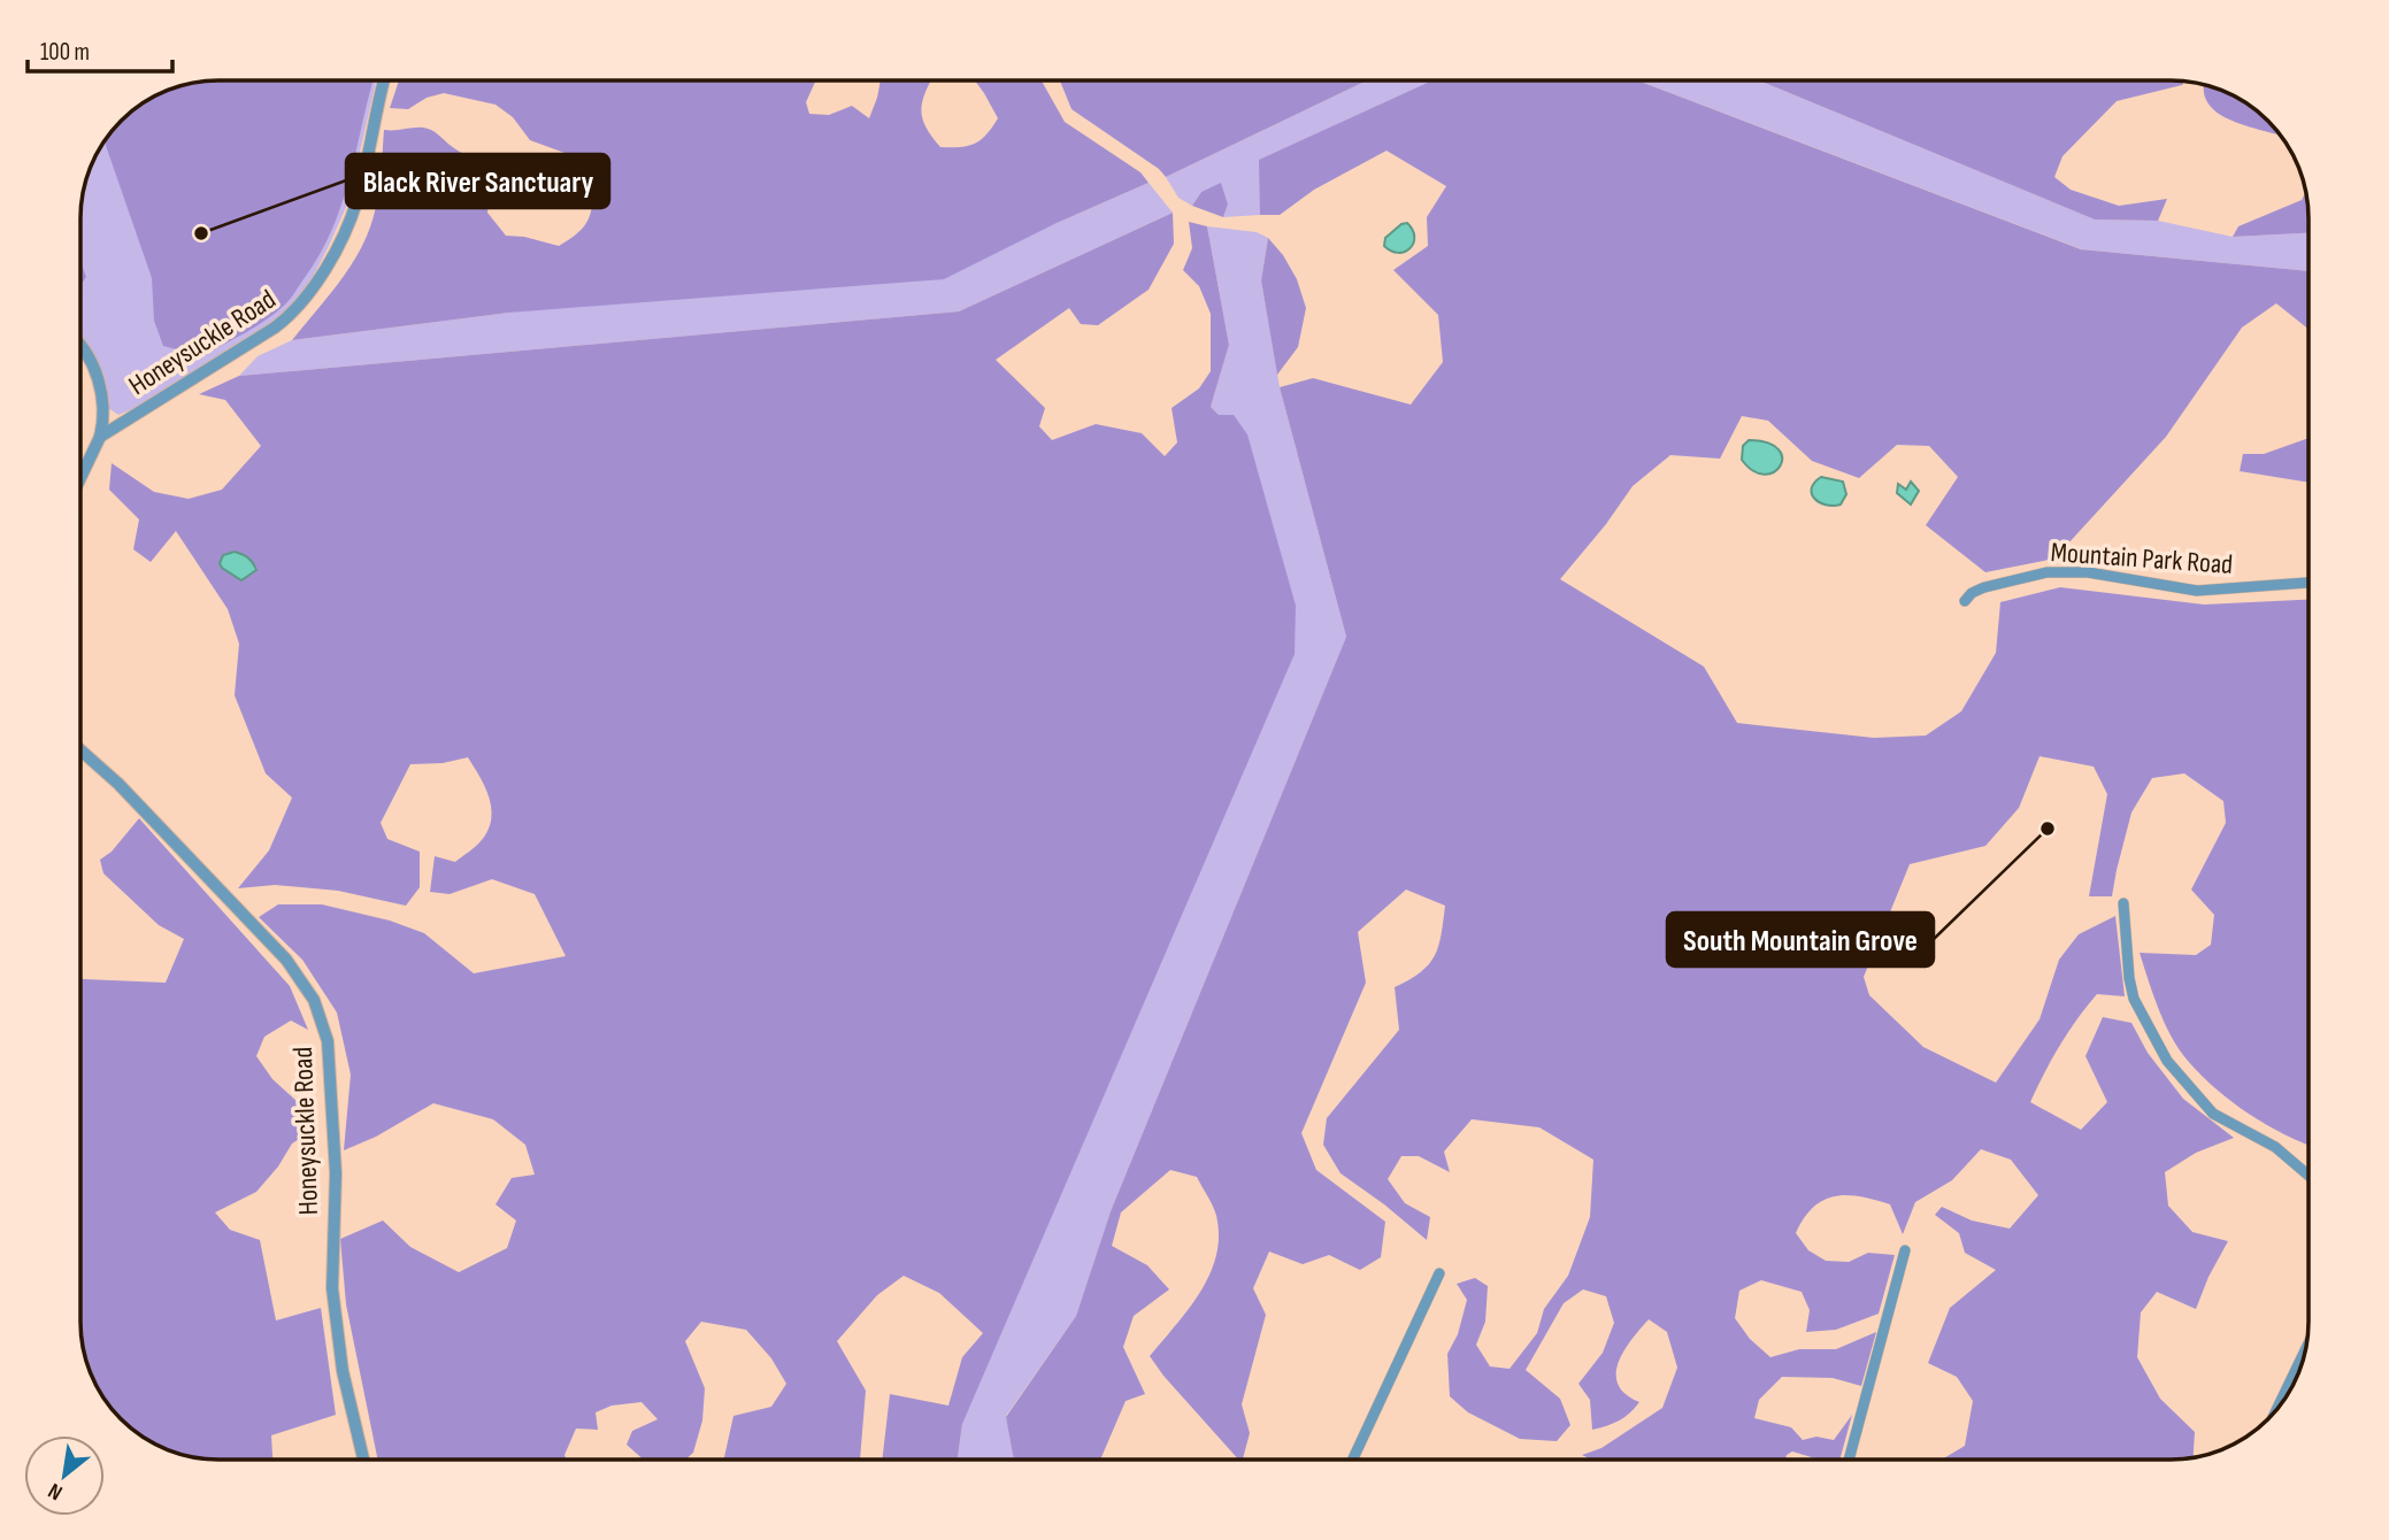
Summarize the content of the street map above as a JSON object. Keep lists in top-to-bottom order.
{
  "streets": {
    "street": ["Honeysuckle Road", "Mountain Park Road"]
  },
  "places": ["Black River Sanctuary", "South Mountain Grove"],
  "scale_bar": "100 m",
  "north": "bottom left"
}
